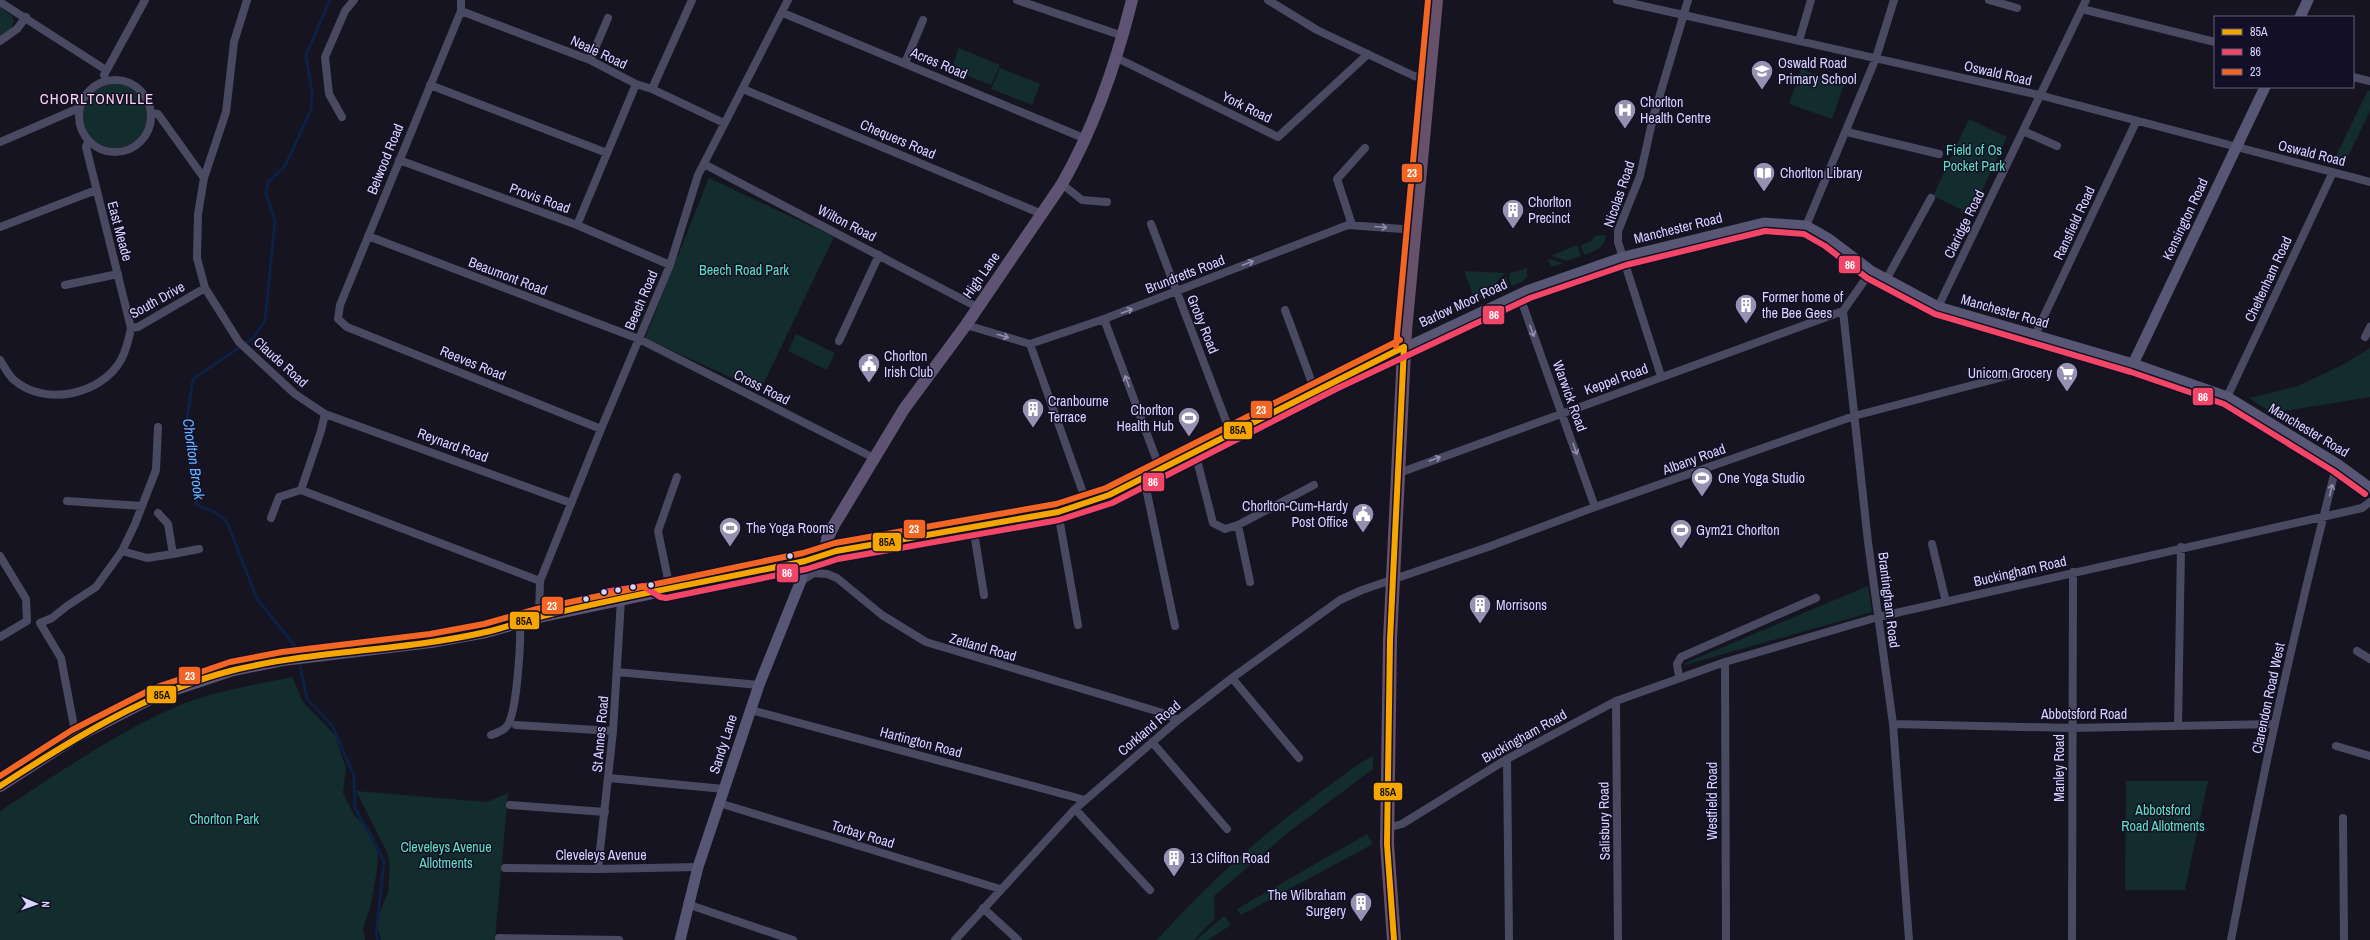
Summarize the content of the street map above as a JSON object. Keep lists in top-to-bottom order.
{
  "streets": {
    "main road": [
      "Kensington Road",
      "Manchester Road",
      "High Lane",
      "Barlow Moor Road",
      "Sandy Lane"
    ],
    "street": [
      "Neale Road",
      "Acres Road",
      "Oswald Road",
      "York Road",
      "Chequers Road",
      "Belwood Road",
      "Nicolas Road",
      "Provis Road",
      "Wilton Road",
      "Ransfield Road",
      "Claridge Road",
      "East Meade",
      "Brundretts Road",
      "Beaumont Road",
      "Cheltenham Road",
      "South Drive",
      "Beech Road",
      "Groby Road",
      "Claude Road",
      "Reeves Road",
      "Keppel Road",
      "Cross Road",
      "Warwick Road",
      "Reynard Road",
      "Albany Road",
      "Buckingham Road",
      "Brantingham Road",
      "Zetland Road",
      "Clarendon Road West",
      "Abbotsford Road",
      "Corkland Road",
      "St Annes Road",
      "Hartington Road",
      "Manley Road",
      "Westfield Road",
      "Salisbury Road",
      "Torbay Road",
      "Cleveleys Avenue"
    ]
  },
  "crossings": [
    ["Neale Road", "Belwood Road"],
    ["Neale Road", "Beech Road"],
    ["Acres Road", "High Lane"],
    ["Acres Road", "Beech Road"],
    ["Oswald Road", "Nicolas Road"],
    ["Oswald Road", "Kensington Road"],
    ["Oswald Road", "Ransfield Road"],
    ["Oswald Road", "Claridge Road"],
    ["Oswald Road", "Cheltenham Road"],
    ["York Road", "High Lane"],
    ["Chequers Road", "High Lane"],
    ["Chequers Road", "Beech Road"],
    ["Belwood Road", "Provis Road"],
    ["Belwood Road", "Beaumont Road"],
    ["Belwood Road", "Reeves Road"],
    ["Nicolas Road", "Manchester Road"],
    ["Nicolas Road", "Barlow Moor Road"],
    ["Nicolas Road", "Keppel Road"],
    ["Provis Road", "Beech Road"],
    ["Kensington Road", "Manchester Road"],
    ["Wilton Road", "High Lane"],
    ["Wilton Road", "Beech Road"],
    ["Ransfield Road", "Manchester Road"],
    ["Claridge Road", "Manchester Road"],
    ["Manchester Road", "Cheltenham Road"],
    ["Manchester Road", "Barlow Moor Road"],
    ["Manchester Road", "Clarendon Road West"],
    ["East Meade", "South Drive"],
    ["Brundretts Road", "Groby Road"],
    ["High Lane", "Barlow Moor Road"],
    ["High Lane", "Cross Road"],
    ["Beaumont Road", "Beech Road"],
    ["Beaumont Road", "Cross Road"],
    ["South Drive", "Claude Road"],
    ["Beech Road", "Barlow Moor Road"],
    ["Beech Road", "Reeves Road"],
    ["Beech Road", "Cross Road"],
    ["Beech Road", "Reynard Road"],
    ["Barlow Moor Road", "Groby Road"],
    ["Barlow Moor Road", "Warwick Road"],
    ["Barlow Moor Road", "St Annes Road"],
    ["Barlow Moor Road", "Sandy Lane"],
    ["Claude Road", "Reynard Road"],
    ["Keppel Road", "Warwick Road"],
    ["Keppel Road", "Brantingham Road"],
    ["Warwick Road", "Albany Road"],
    ["Albany Road", "Brantingham Road"],
    ["Albany Road", "Corkland Road"],
    ["Buckingham Road", "Brantingham Road"],
    ["Buckingham Road", "Clarendon Road West"],
    ["Buckingham Road", "Manley Road"],
    ["Buckingham Road", "Westfield Road"],
    ["Buckingham Road", "Salisbury Road"],
    ["Brantingham Road", "Abbotsford Road"],
    ["Zetland Road", "Corkland Road"],
    ["Zetland Road", "Sandy Lane"],
    ["Clarendon Road West", "Abbotsford Road"],
    ["Abbotsford Road", "Manley Road"],
    ["Corkland Road", "Hartington Road"],
    ["Corkland Road", "Torbay Road"],
    ["St Annes Road", "Cleveleys Avenue"],
    ["Hartington Road", "Sandy Lane"],
    ["Sandy Lane", "Torbay Road"],
    ["Sandy Lane", "Cleveleys Avenue"]
  ],
  "one_way": ["Brundretts Road", "Keppel Road", "Warwick Road"],
  "districts": ["CHORLTONVILLE"],
  "water": ["Chorlton Brook"],
  "parks": [
    "Field of Os Pocket Park",
    "Beech Road Park",
    "Abbotsford Road Allotments",
    "Chorlton Park",
    "Cleveleys Avenue Allotments"
  ],
  "places": {
    "school or university": ["Oswald Road Primary School"],
    "hospital": ["Chorlton Health Centre"],
    "library": ["Chorlton Library"],
    "building": [
      "Chorlton Precinct",
      "Former home of the Bee Gees",
      "Cranbourne Terrace",
      "Morrisons",
      "13 Clifton Road",
      "The Wilbraham Surgery"
    ],
    "public building": ["Chorlton Irish Club", "Chorlton-Cum-Hardy Post Office"],
    "supermarket": ["Unicorn Grocery"],
    "sports": [
      "Chorlton Health Hub",
      "One Yoga Studio",
      "The Yoga Rooms",
      "Gym21 Chorlton"
    ]
  },
  "lines": ["transit line 23", "transit line 86", "transit line 85A"],
  "legend": ["85A", "86", "23"],
  "north": "right"
}
